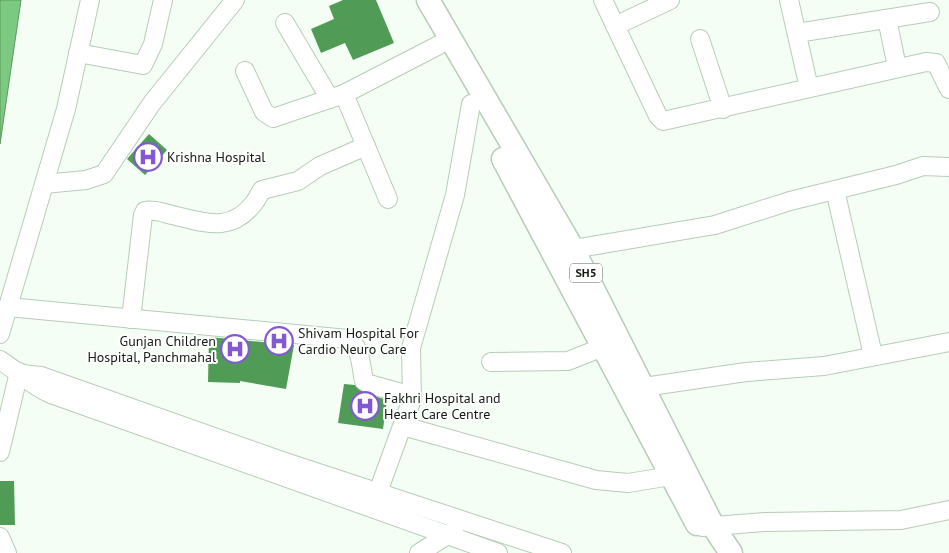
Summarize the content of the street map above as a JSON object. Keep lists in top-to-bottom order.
{
  "streets": {
    "main road": ["SH5"]
  },
  "places": {
    "hospital": [
      "Krishna Hospital",
      "Shivam Hospital For Cardio Neuro Care",
      "Gunjan Children Hospital, Panchmahal",
      "Fakhri Hospital and Heart Care Centre"
    ]
  }
}
